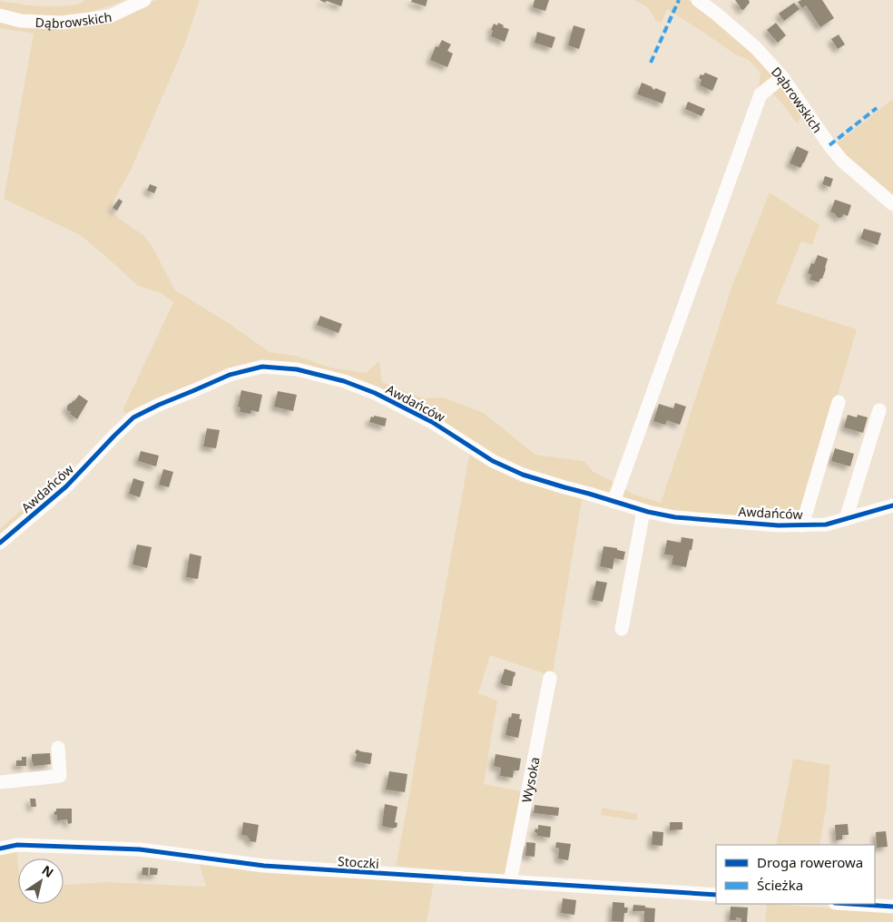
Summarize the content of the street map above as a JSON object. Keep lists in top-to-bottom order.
{
  "streets": {
    "street": [
      "Dąbrowskich",
      "Awdańców",
      "Wysoka",
      "Stoczki"
    ]
  },
  "crossings": [
    ["Wysoka", "Stoczki"]
  ],
  "legend": ["Droga rowerowa", "Ścieżka"],
  "north": "top right"
}
